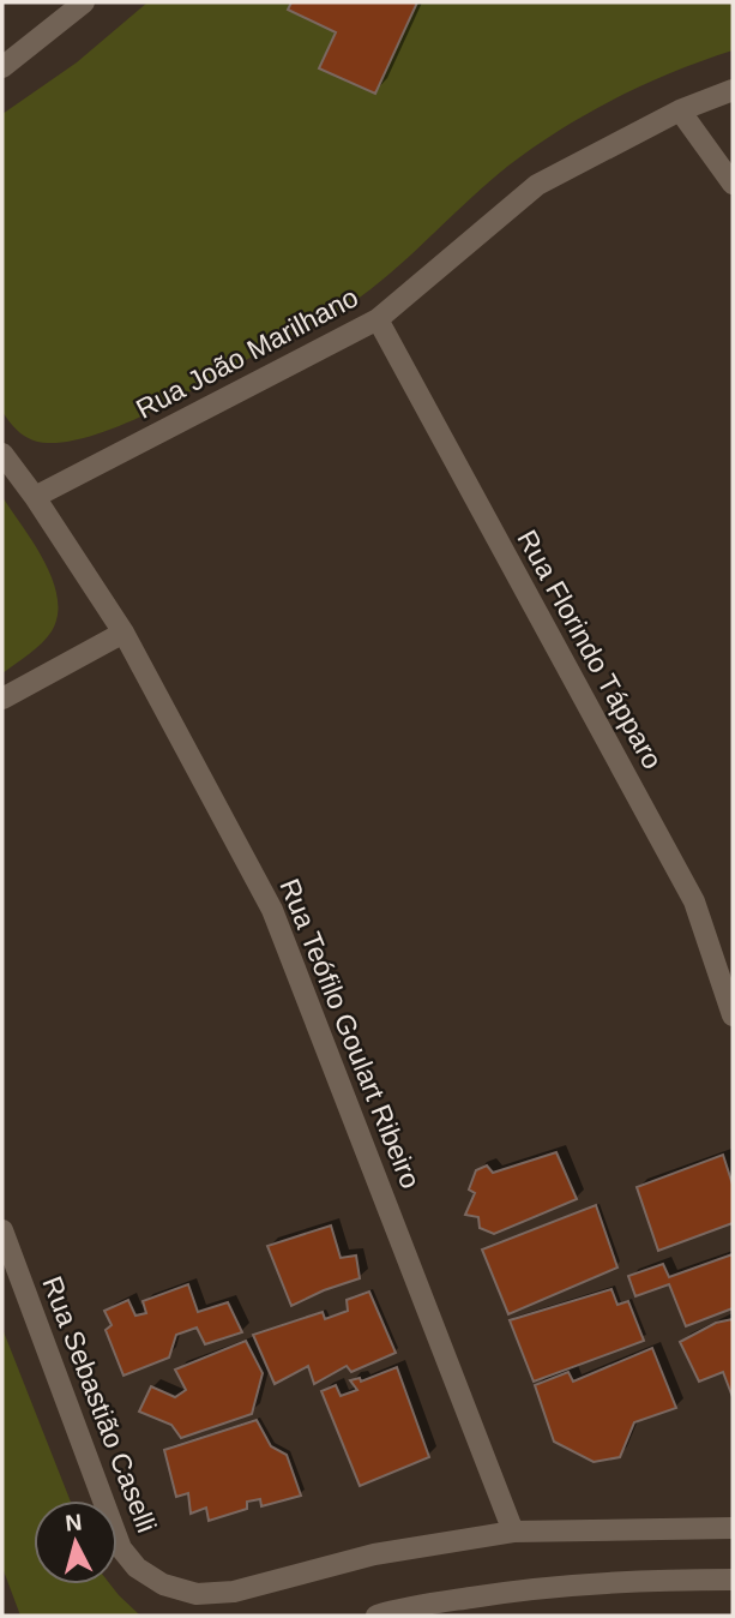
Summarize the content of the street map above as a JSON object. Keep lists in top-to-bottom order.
{
  "streets": {
    "street": [
      "Rua João Marilhano",
      "Rua Florindo Tápparo",
      "Rua Teófilo Goulart Ribeiro",
      "Rua Sebastião Caselli"
    ]
  },
  "crossings": [
    ["Rua João Marilhano", "Rua Florindo Tápparo"],
    ["Rua João Marilhano", "Rua Teófilo Goulart Ribeiro"],
    ["Rua Teófilo Goulart Ribeiro", "Rua Sebastião Caselli"]
  ],
  "north": "top"
}
